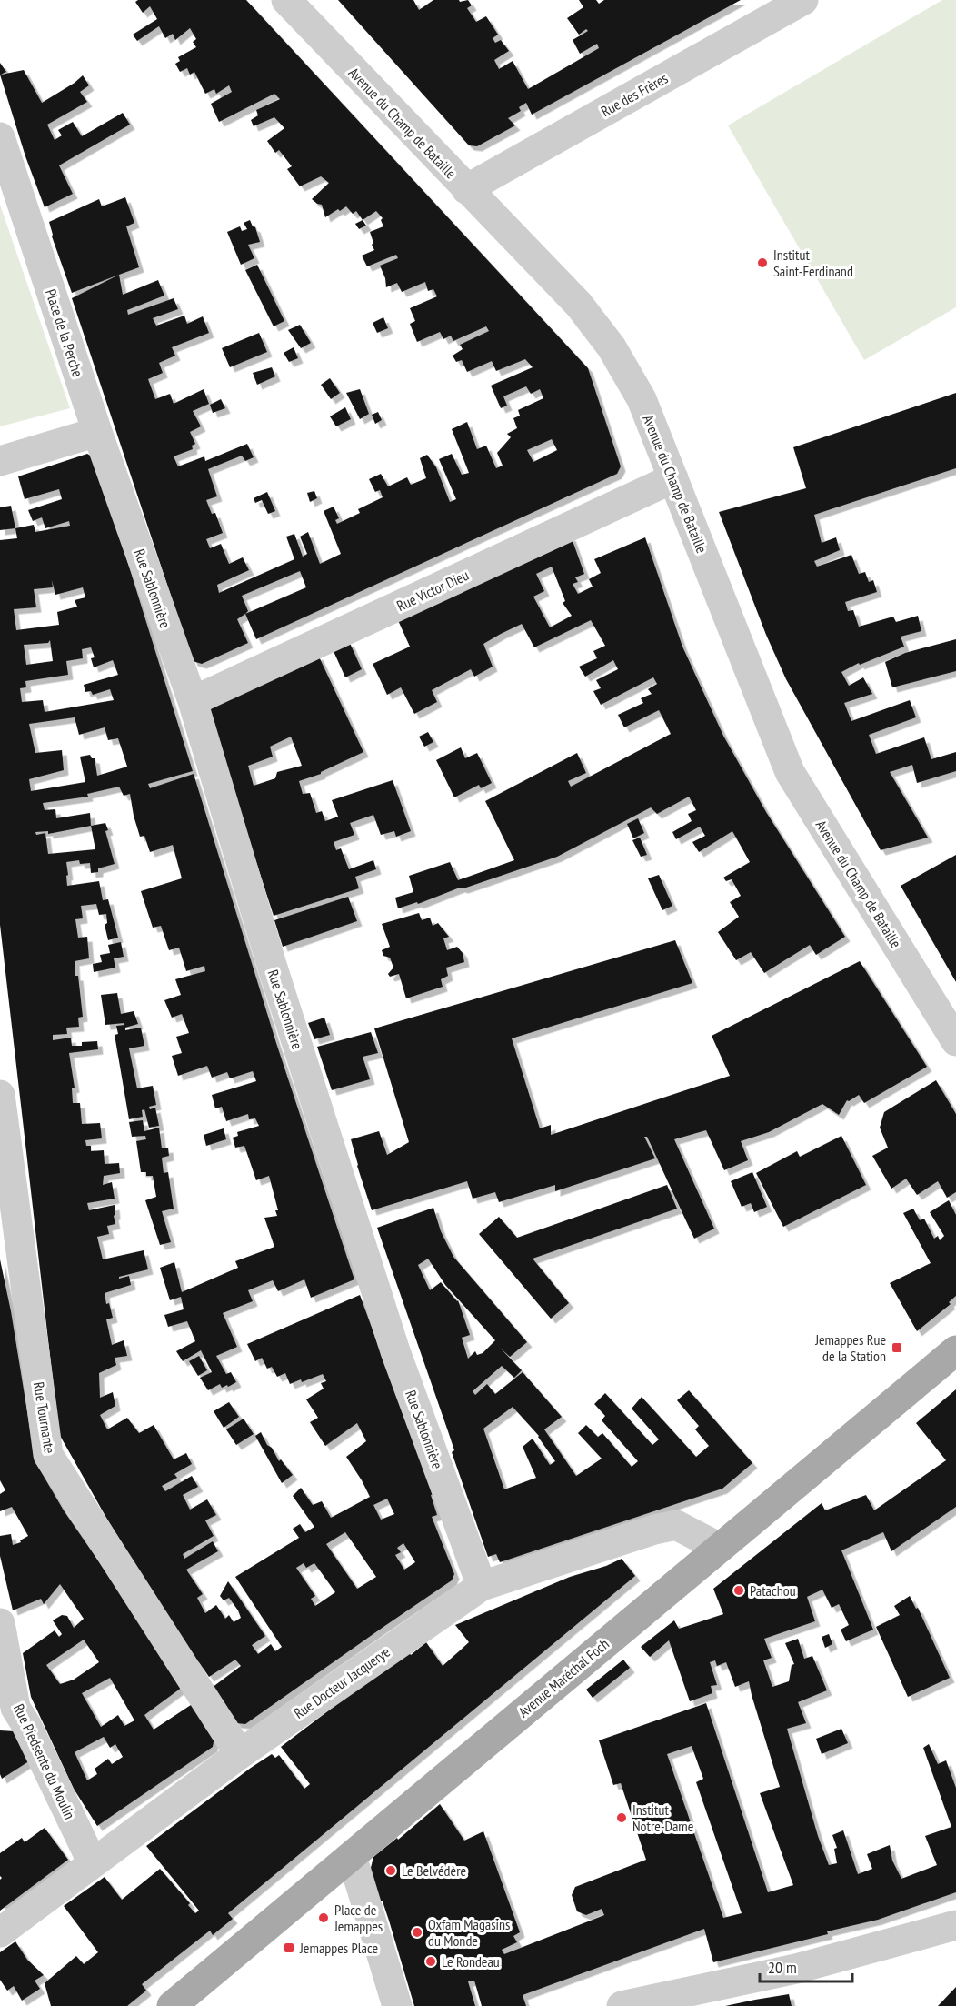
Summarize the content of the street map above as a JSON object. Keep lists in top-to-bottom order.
{
  "streets": {
    "main road": ["Avenue Maréchal Foch"],
    "street": [
      "Rue des Frères",
      "Avenue du Champ de Bataille",
      "Place de la Perche",
      "Rue Sablonnière",
      "Rue Victor Dieu",
      "Rue Tournante",
      "Rue Docteur Jacquerye",
      "Rue Piedsente du Moulin"
    ]
  },
  "crossings": [
    ["Rue des Frères", "Avenue du Champ de Bataille"],
    ["Avenue du Champ de Bataille", "Rue Victor Dieu"],
    ["Place de la Perche", "Rue Sablonnière"],
    ["Rue Sablonnière", "Rue Victor Dieu"],
    ["Rue Sablonnière", "Rue Docteur Jacquerye"],
    ["Rue Tournante", "Rue Docteur Jacquerye"],
    ["Avenue Maréchal Foch", "Rue Docteur Jacquerye"],
    ["Rue Docteur Jacquerye", "Rue Piedsente du Moulin"]
  ],
  "places": {
    "other": [
      "Institut Saint-Ferdinand",
      "Patachou",
      "Institut Notre-Dame",
      "Le Belvédère",
      "Place de Jemappes",
      "Oxfam Magasins du Monde",
      "Le Rondeau"
    ],
    "transit": ["Jemappes Rue de la Station", "Jemappes Place"]
  },
  "scale_bar": "20 m"
}
